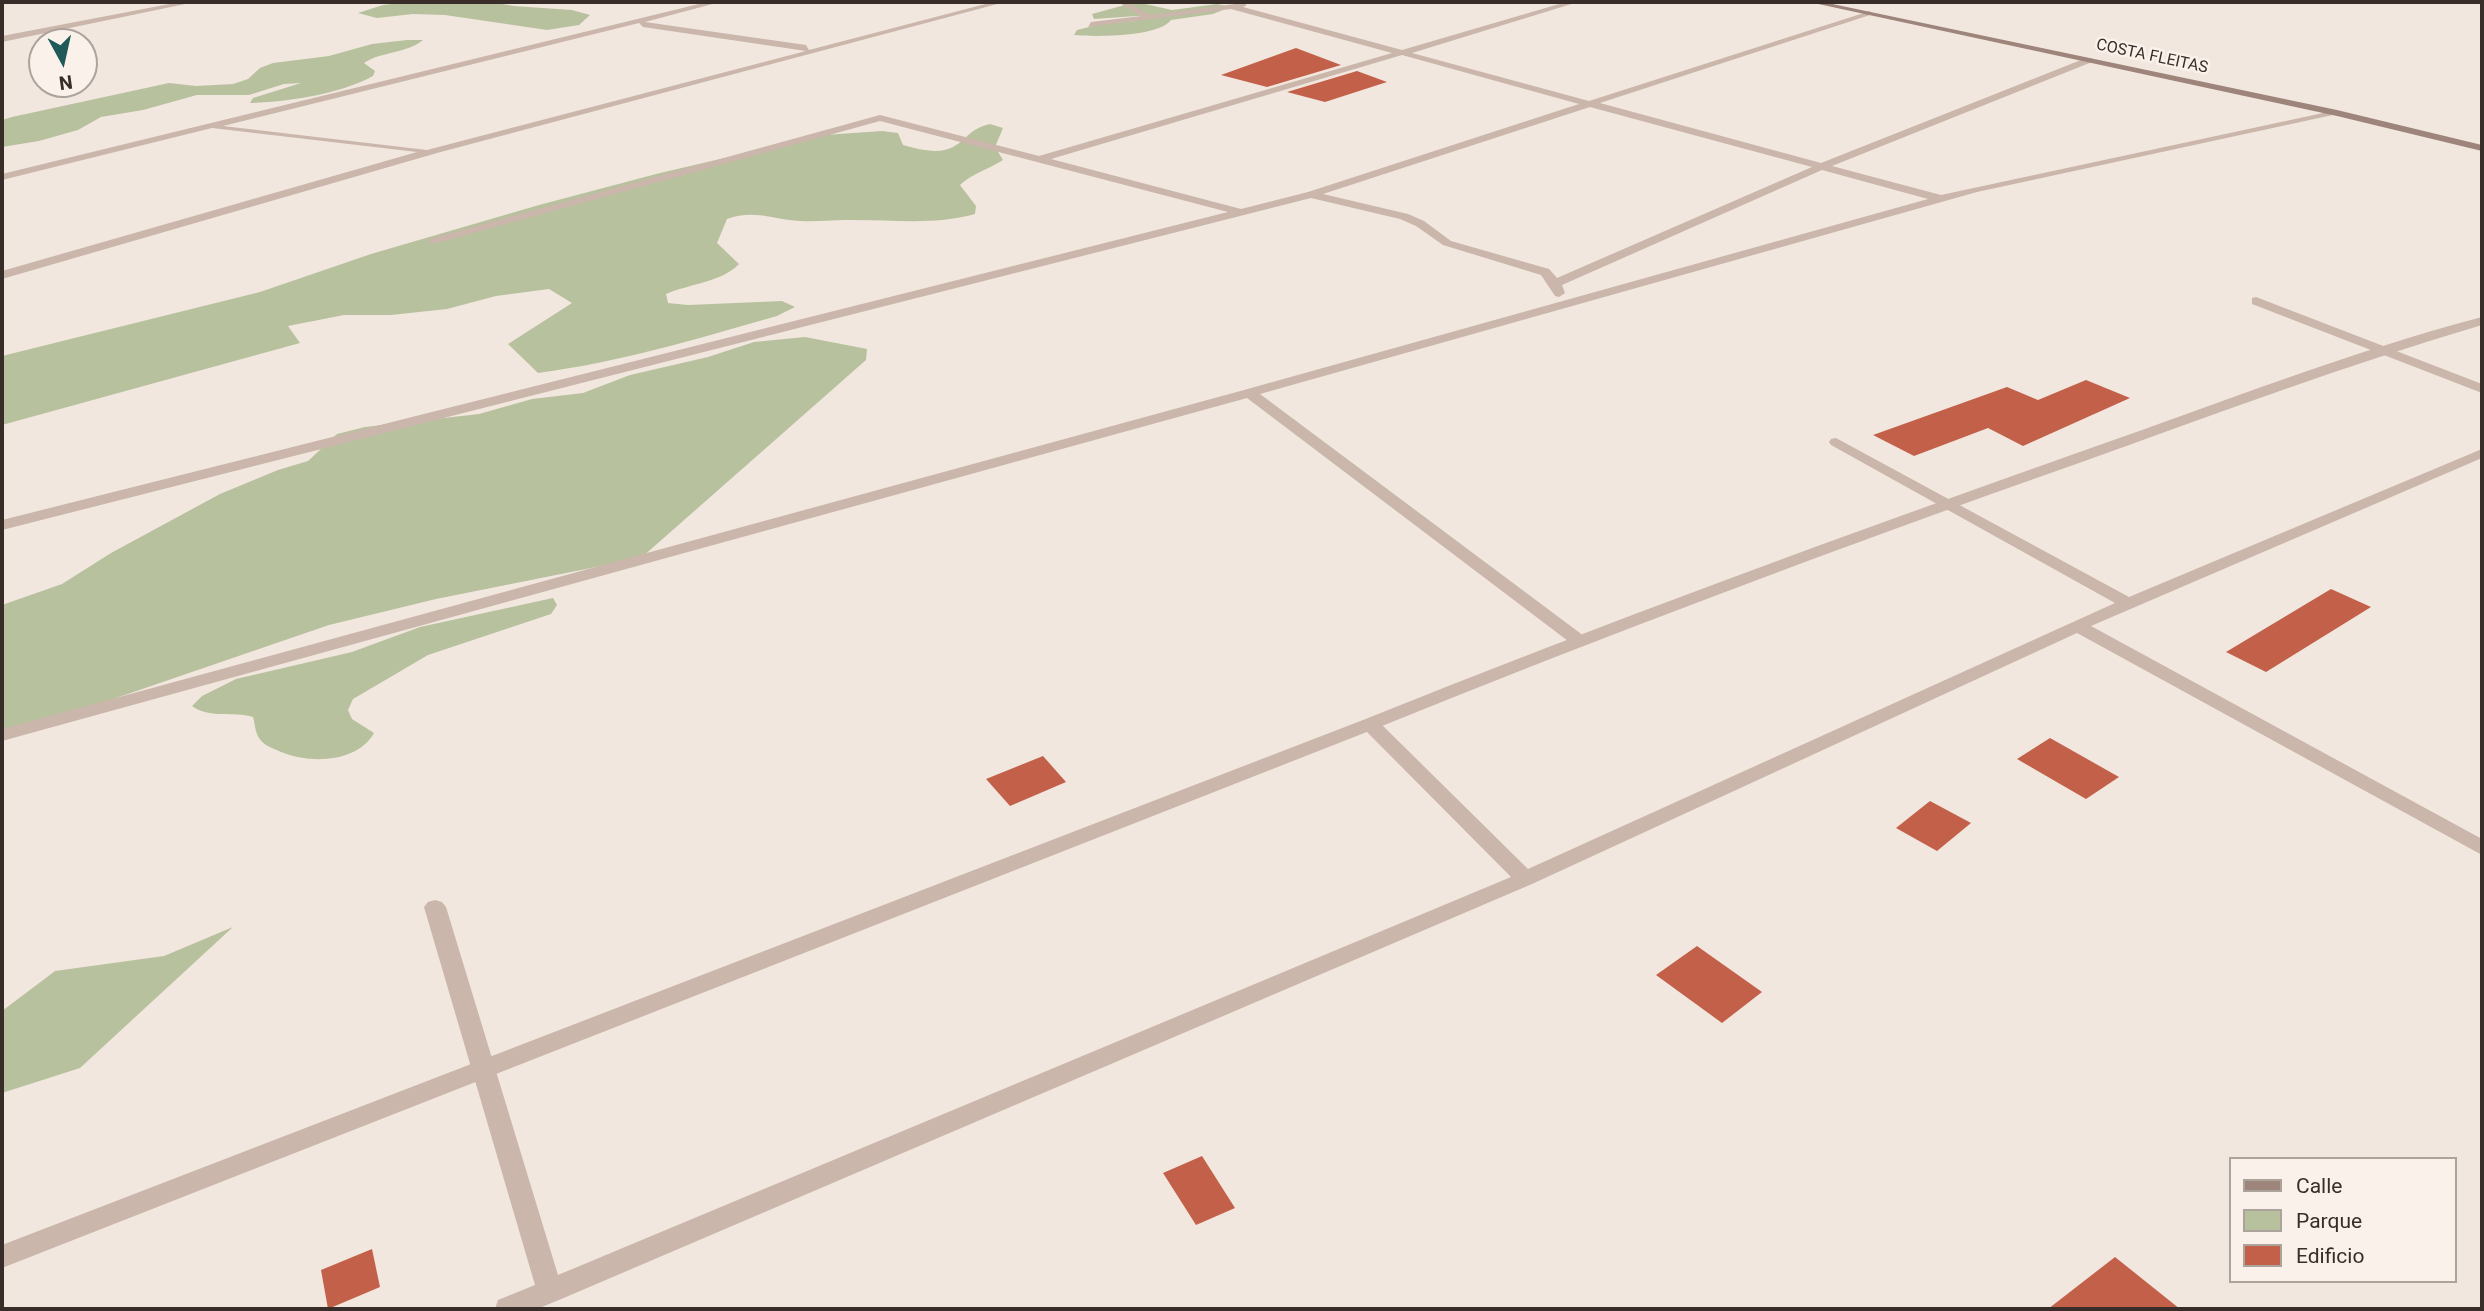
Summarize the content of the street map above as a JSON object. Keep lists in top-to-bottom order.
{
  "streets": {
    "main road": ["COSTA FLEITAS"]
  },
  "legend": ["Calle", "Parque", "Edificio"],
  "north": "bottom"
}
